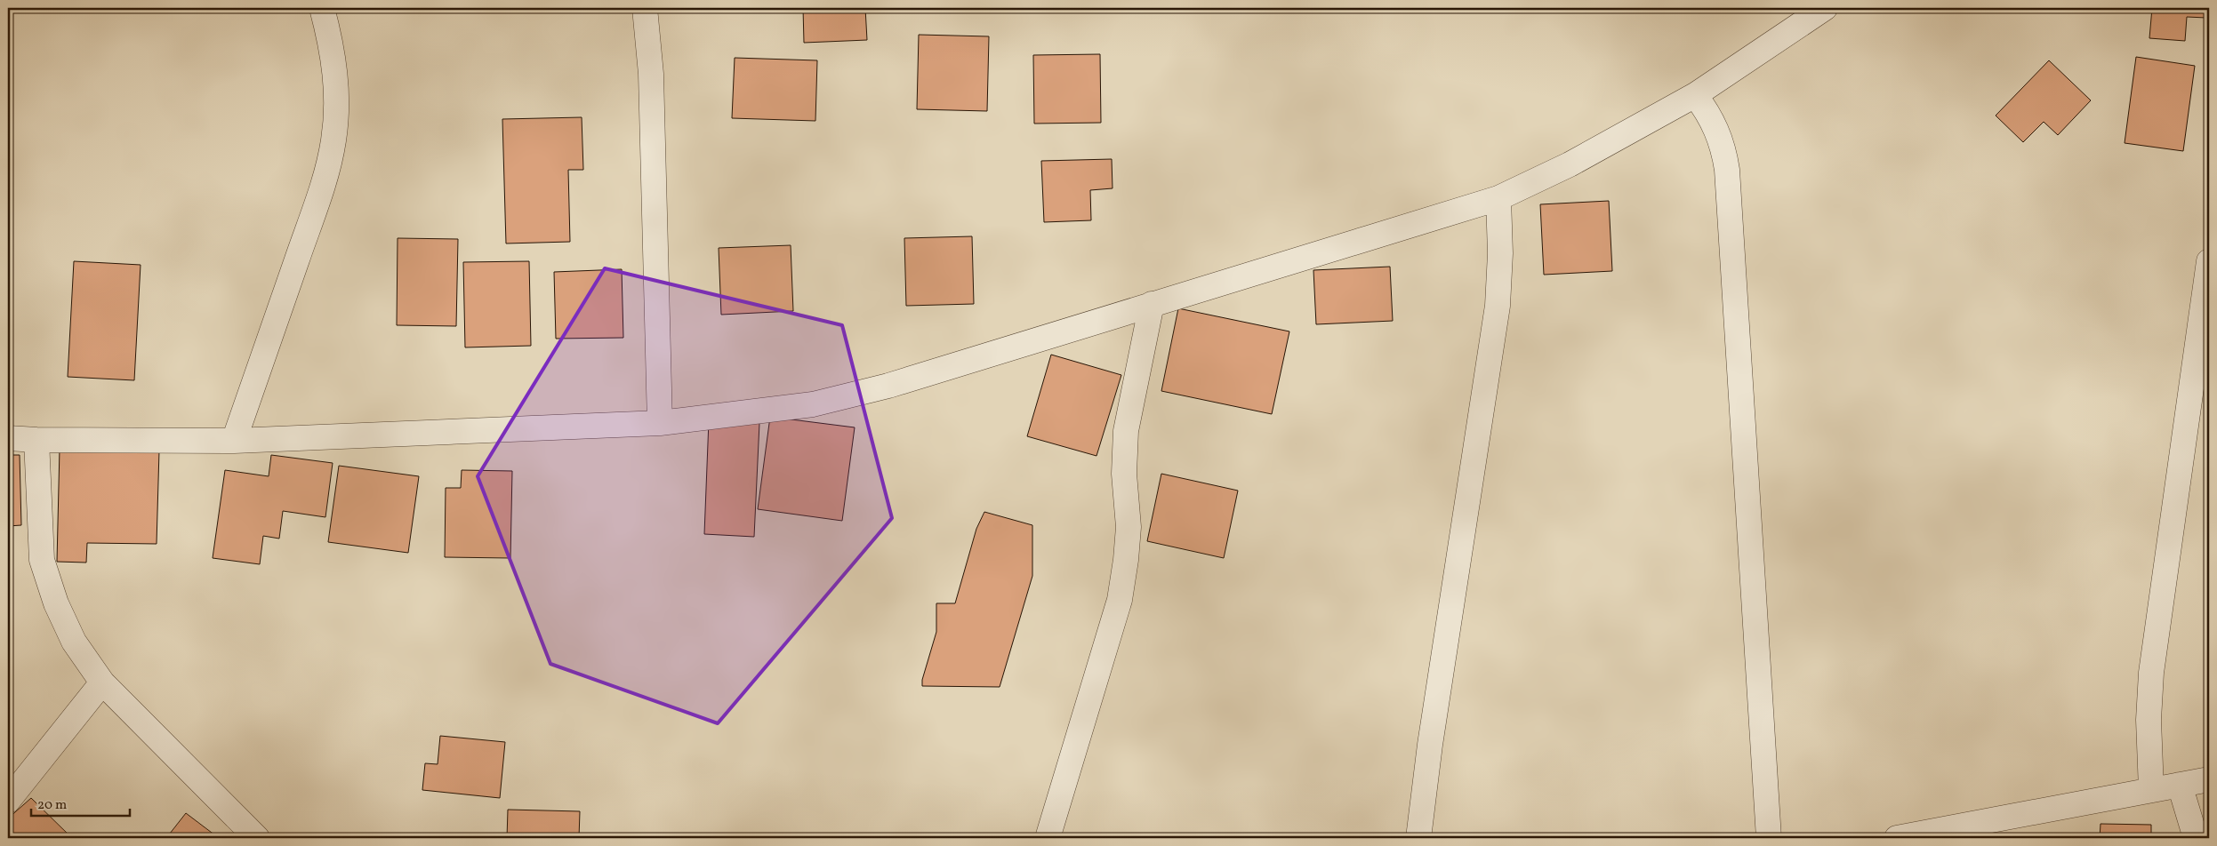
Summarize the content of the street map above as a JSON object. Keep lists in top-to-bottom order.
{
  "scale_bar": "20 m"
}
